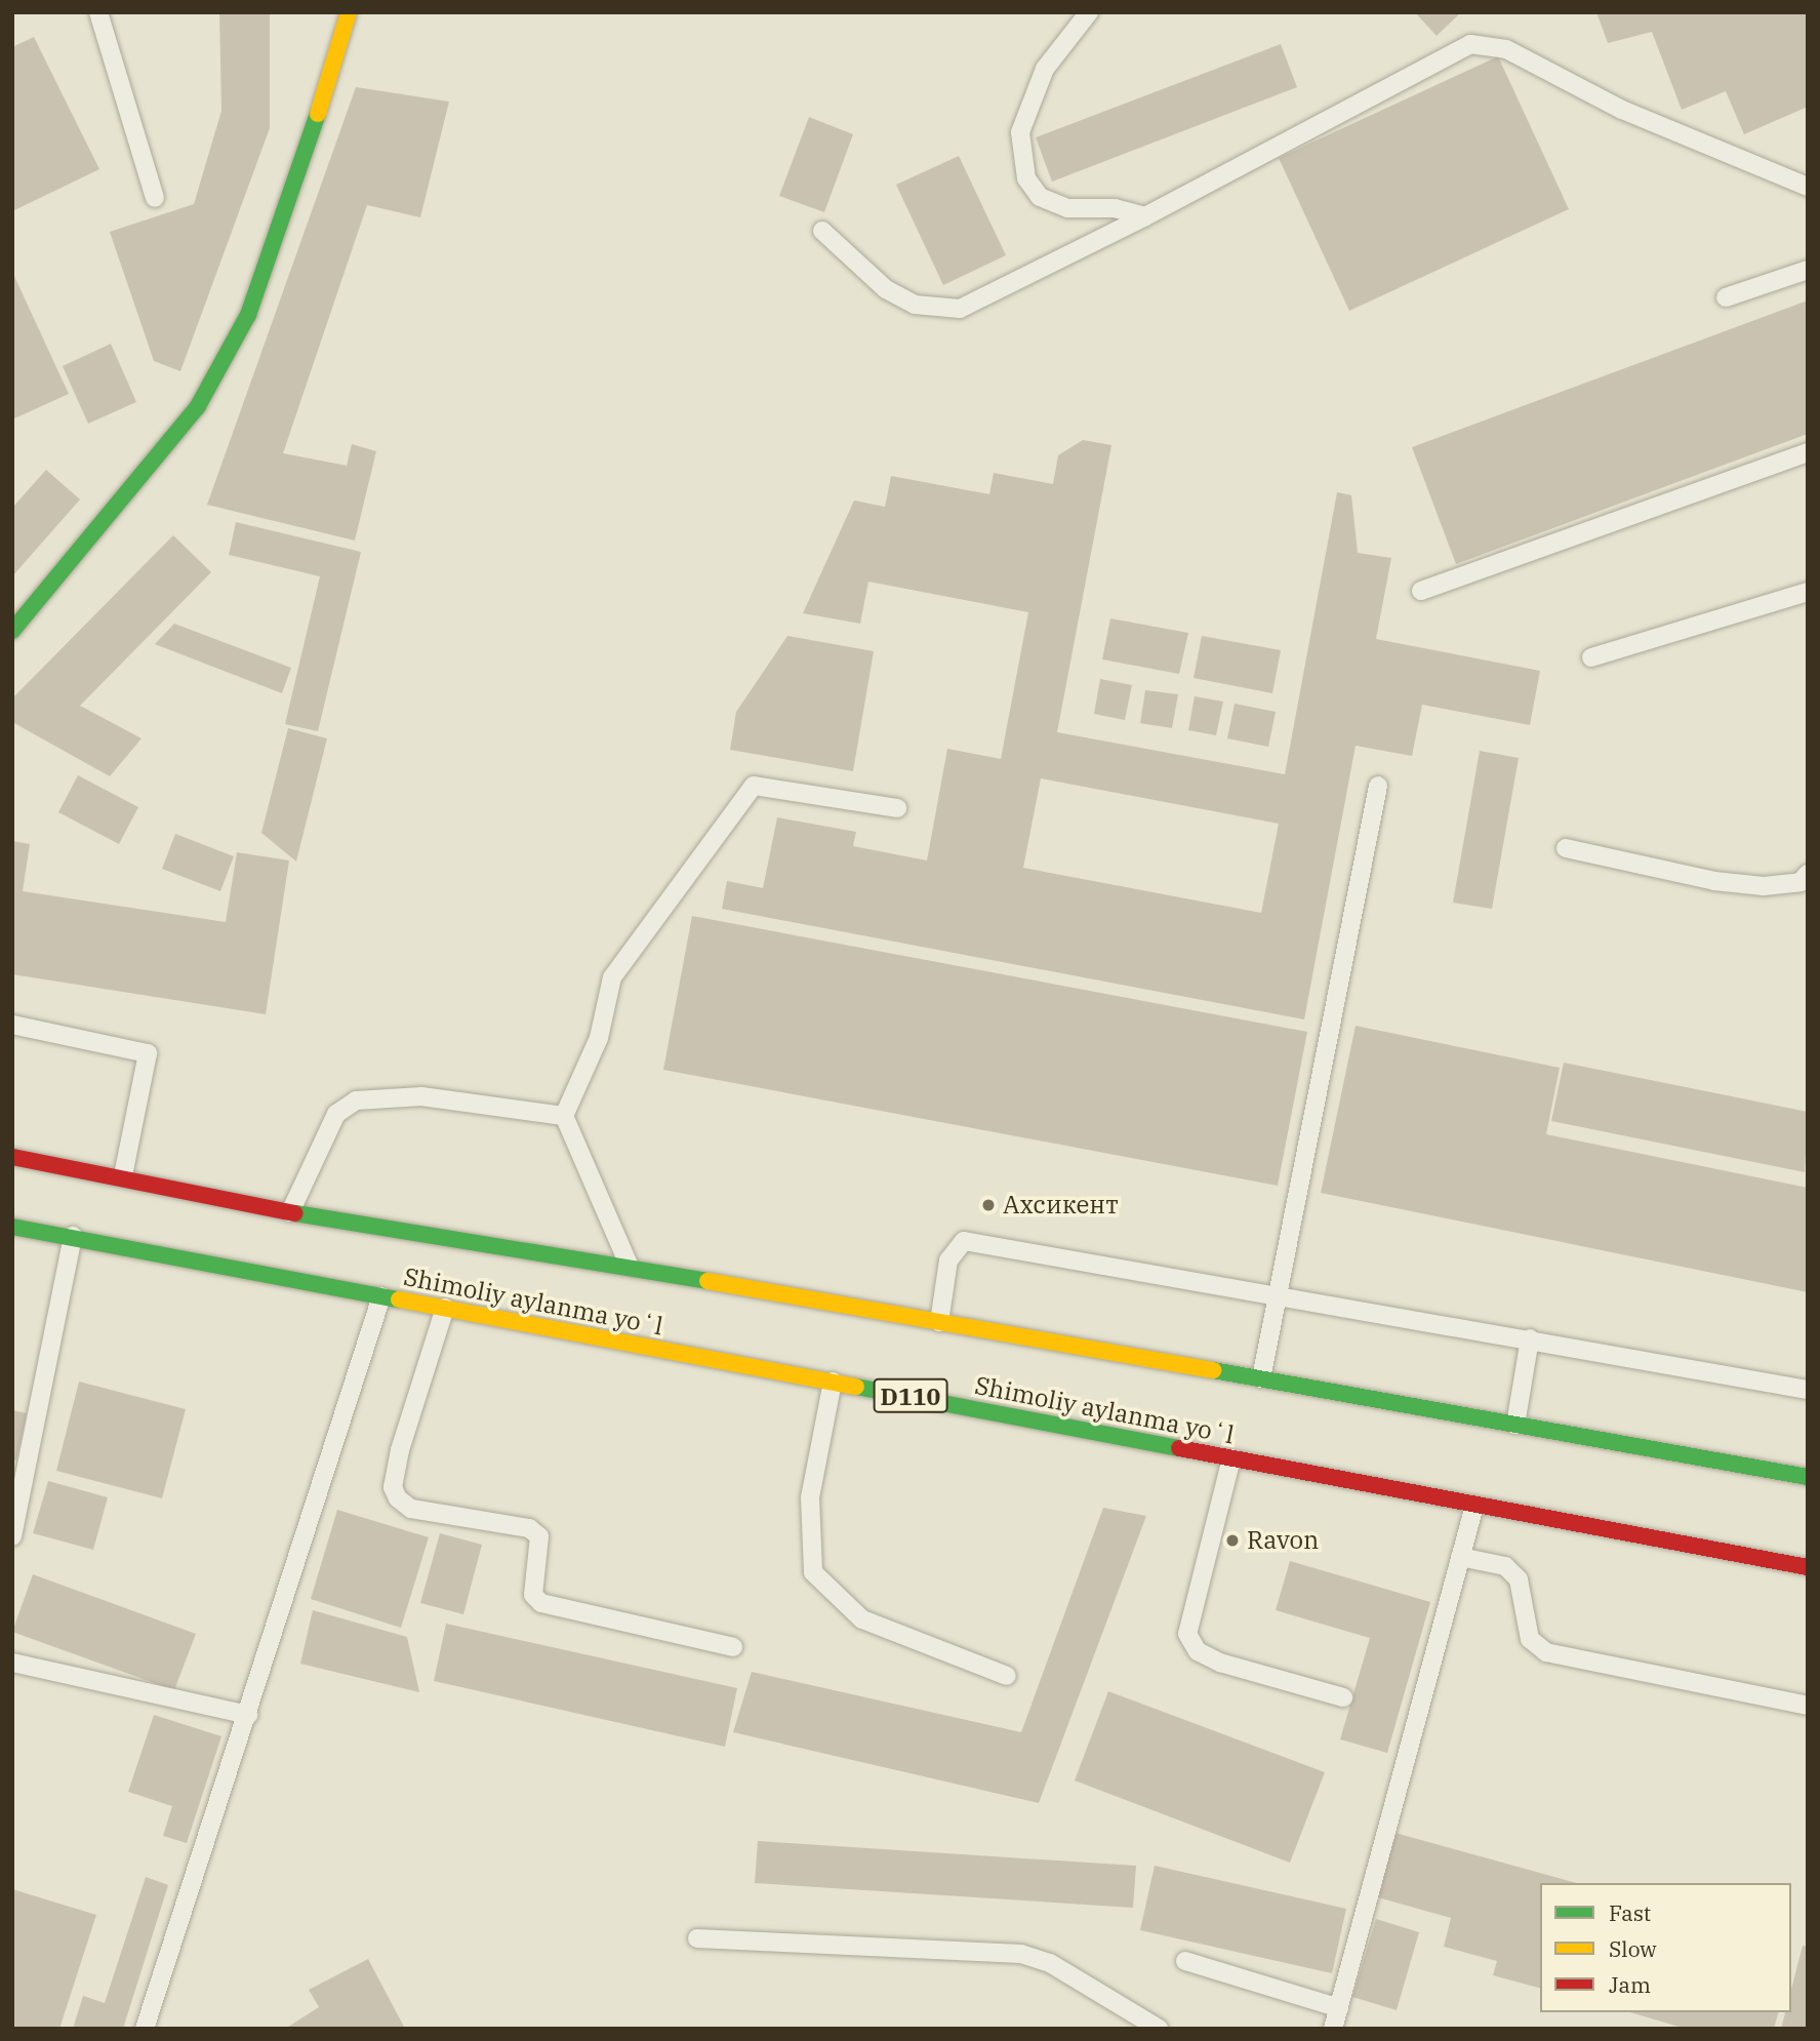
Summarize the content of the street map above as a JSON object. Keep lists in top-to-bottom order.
{
  "streets": {
    "main road": ["Shimoliy aylanma yoʻl", "D110"]
  },
  "places": ["Ахсикент", "Ravon"],
  "legend": ["Fast", "Slow", "Jam"]
}
